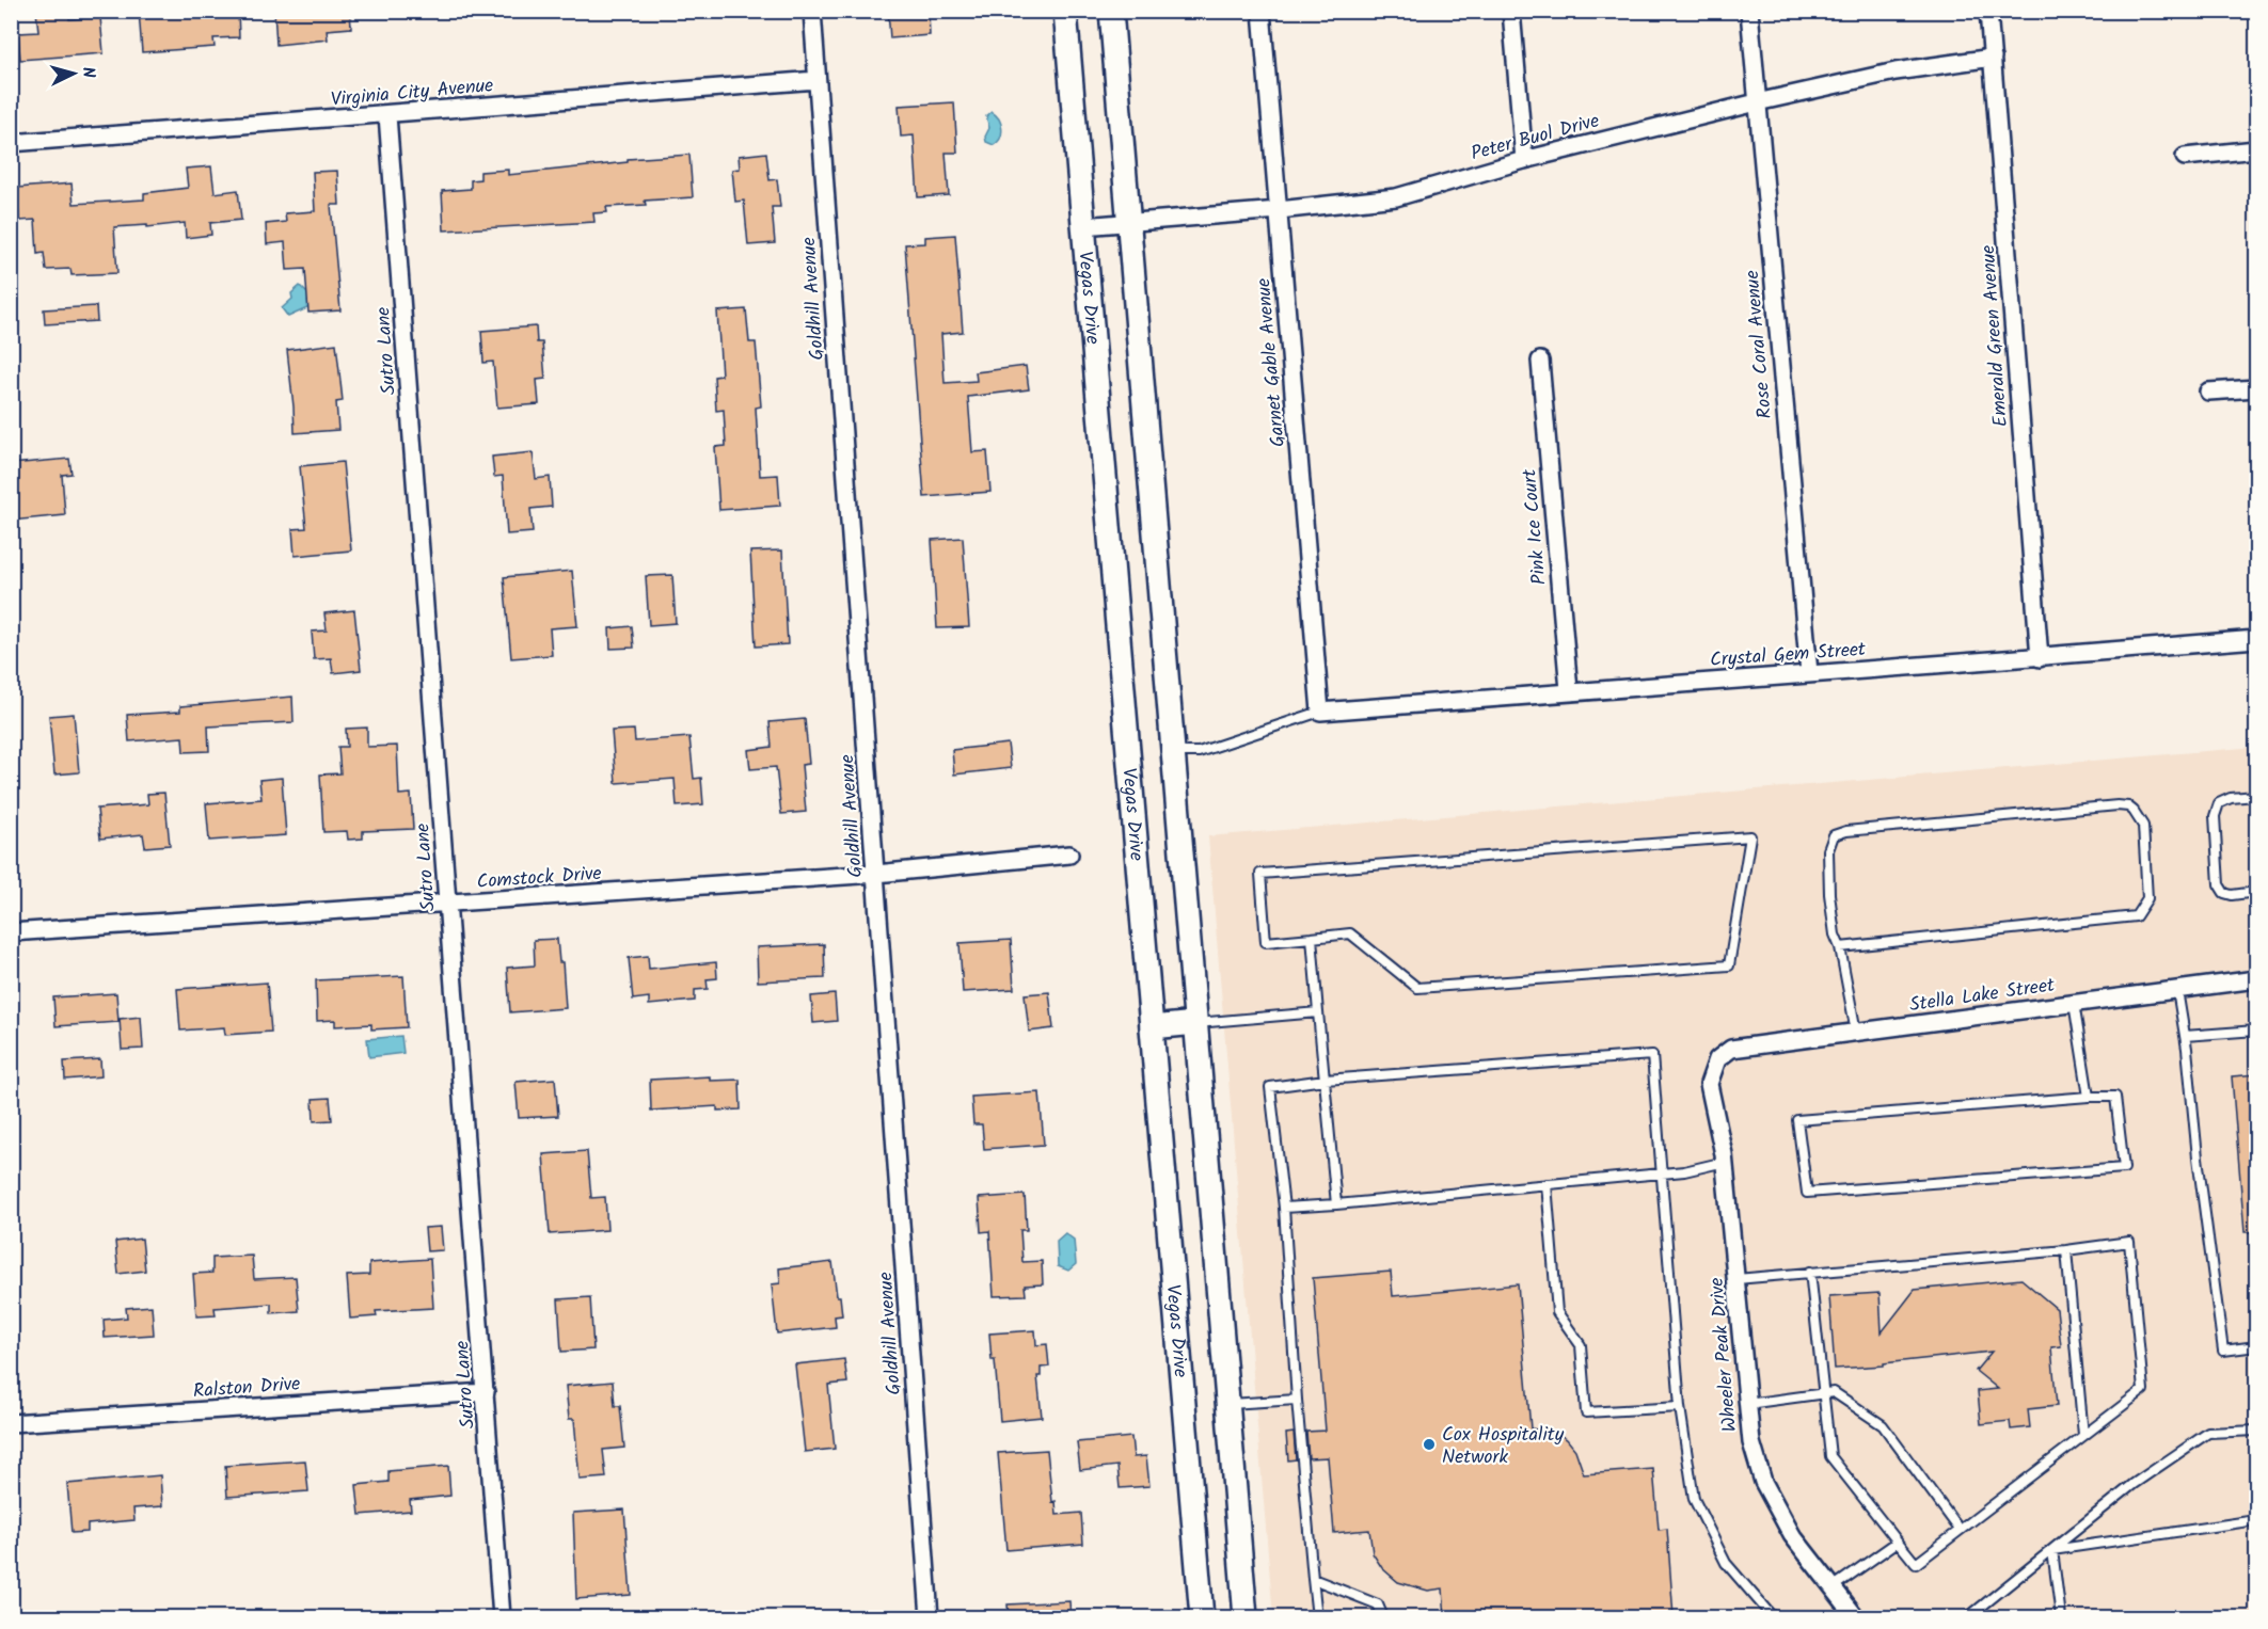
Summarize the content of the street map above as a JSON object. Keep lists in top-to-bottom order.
{
  "streets": {
    "main road": ["Vegas Drive"],
    "street": [
      "Virginia City Avenue",
      "Peter Buol Drive",
      "Goldhill Avenue",
      "Emerald Green Avenue",
      "Rose Coral Avenue",
      "Sutro Lane",
      "Garnet Gable Avenue",
      "Pink Ice Court",
      "Crystal Gem Street",
      "Comstock Drive",
      "Stella Lake Street",
      "Wheeler Peak Drive",
      "Ralston Drive"
    ]
  },
  "crossings": [
    ["Virginia City Avenue", "Goldhill Avenue"],
    ["Virginia City Avenue", "Sutro Lane"],
    ["Peter Buol Drive", "Vegas Drive"],
    ["Peter Buol Drive", "Emerald Green Avenue"],
    ["Peter Buol Drive", "Rose Coral Avenue"],
    ["Peter Buol Drive", "Garnet Gable Avenue"],
    ["Goldhill Avenue", "Comstock Drive"],
    ["Emerald Green Avenue", "Crystal Gem Street"],
    ["Rose Coral Avenue", "Crystal Gem Street"],
    ["Sutro Lane", "Comstock Drive"],
    ["Sutro Lane", "Ralston Drive"],
    ["Garnet Gable Avenue", "Crystal Gem Street"],
    ["Pink Ice Court", "Crystal Gem Street"],
    ["Stella Lake Street", "Wheeler Peak Drive"]
  ],
  "places": ["Cox Hospitality Network"],
  "north": "right"
}
